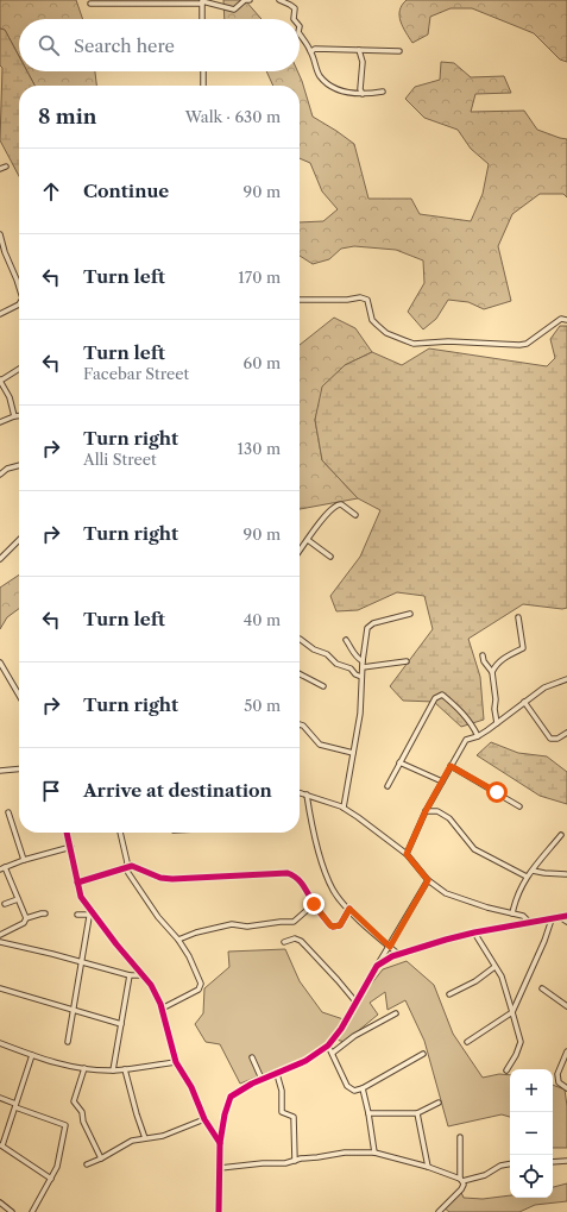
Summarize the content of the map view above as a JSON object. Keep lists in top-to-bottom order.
{
  "page": {
    "search": "Search here",
    "heading": ["8 min", "Walk · 630 m"],
    "list": [
      ["Continue", "90 m"],
      ["Turn left", "170 m"],
      ["Turn left", "Facebar Street", "60 m"],
      ["Turn right", "Alli Street", "130 m"],
      ["Turn right", "90 m"],
      ["Turn left", "40 m"],
      ["Turn right", "50 m"],
      "Arrive at destination"
    ],
    "map_buttons": ["+", "−"]
  }
}
